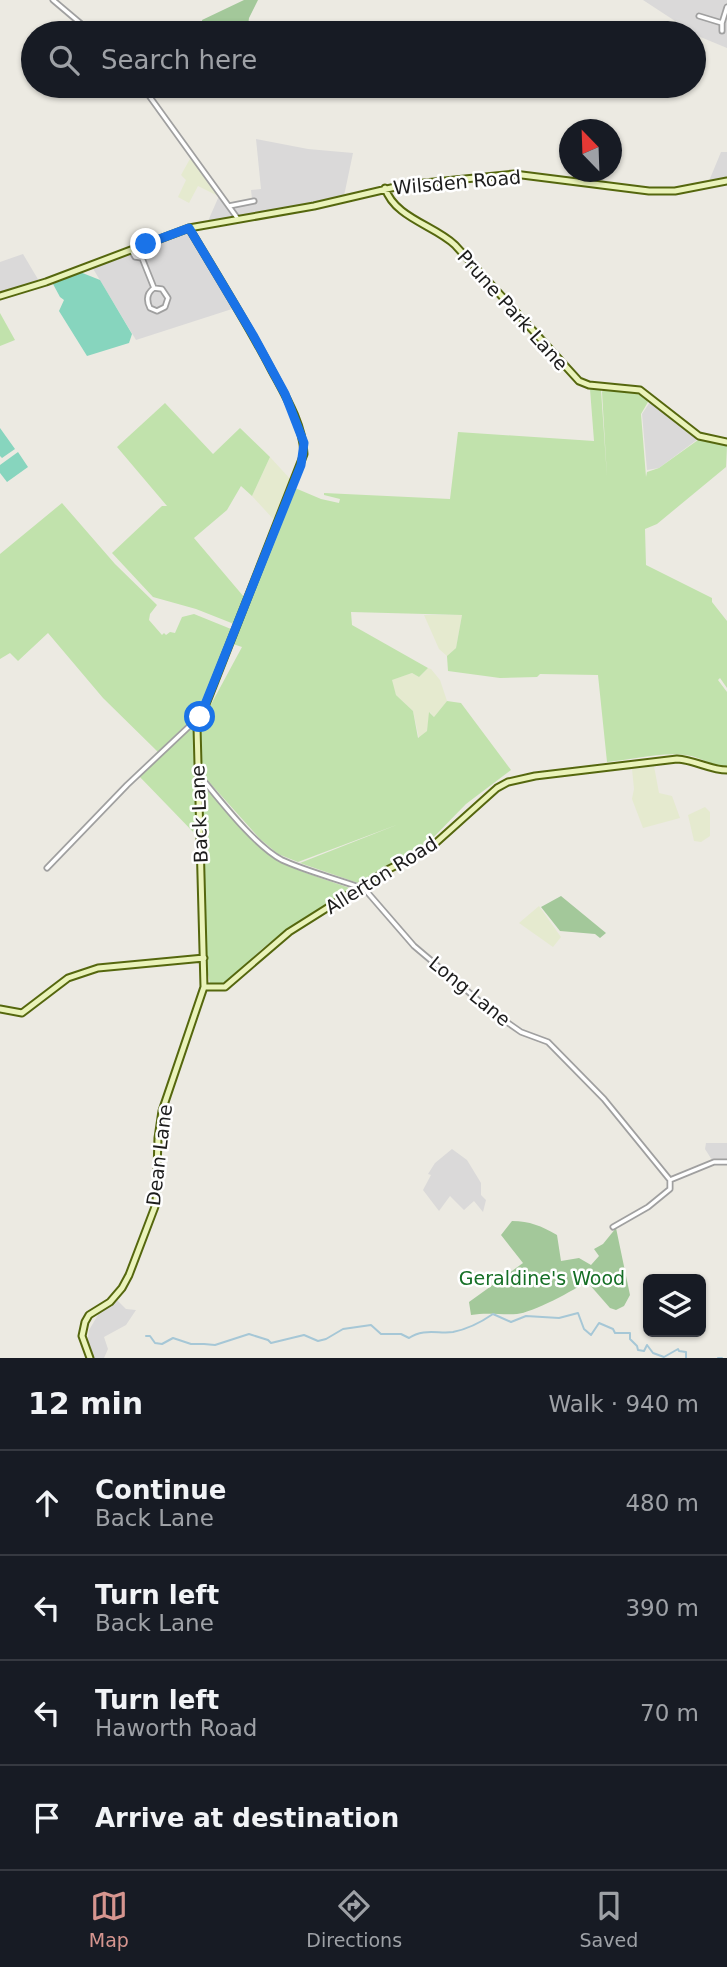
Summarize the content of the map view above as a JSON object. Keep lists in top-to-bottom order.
{
  "streets": {
    "street": [
      "Wilsden Road",
      "Prune Park Lane",
      "Back Lane",
      "Allerton Road",
      "Long Lane",
      "Dean Lane"
    ]
  },
  "crossings": [
    ["Wilsden Road", "Prune Park Lane"],
    ["Wilsden Road", "Back Lane"],
    ["Back Lane", "Allerton Road"],
    ["Back Lane", "Dean Lane"],
    ["Allerton Road", "Long Lane"],
    ["Allerton Road", "Dean Lane"]
  ],
  "parks": ["Geraldine's Wood"],
  "north": "top left",
  "page": {
    "search": "Search here",
    "heading": ["12 min", "Walk · 940 m"],
    "list": [
      ["Continue", "Back Lane", "480 m"],
      ["Turn left", "Back Lane", "390 m"],
      ["Turn left", "Haworth Road", "70 m"],
      "Arrive at destination"
    ],
    "nav": ["Map", "Directions", "Saved"]
  }
}
